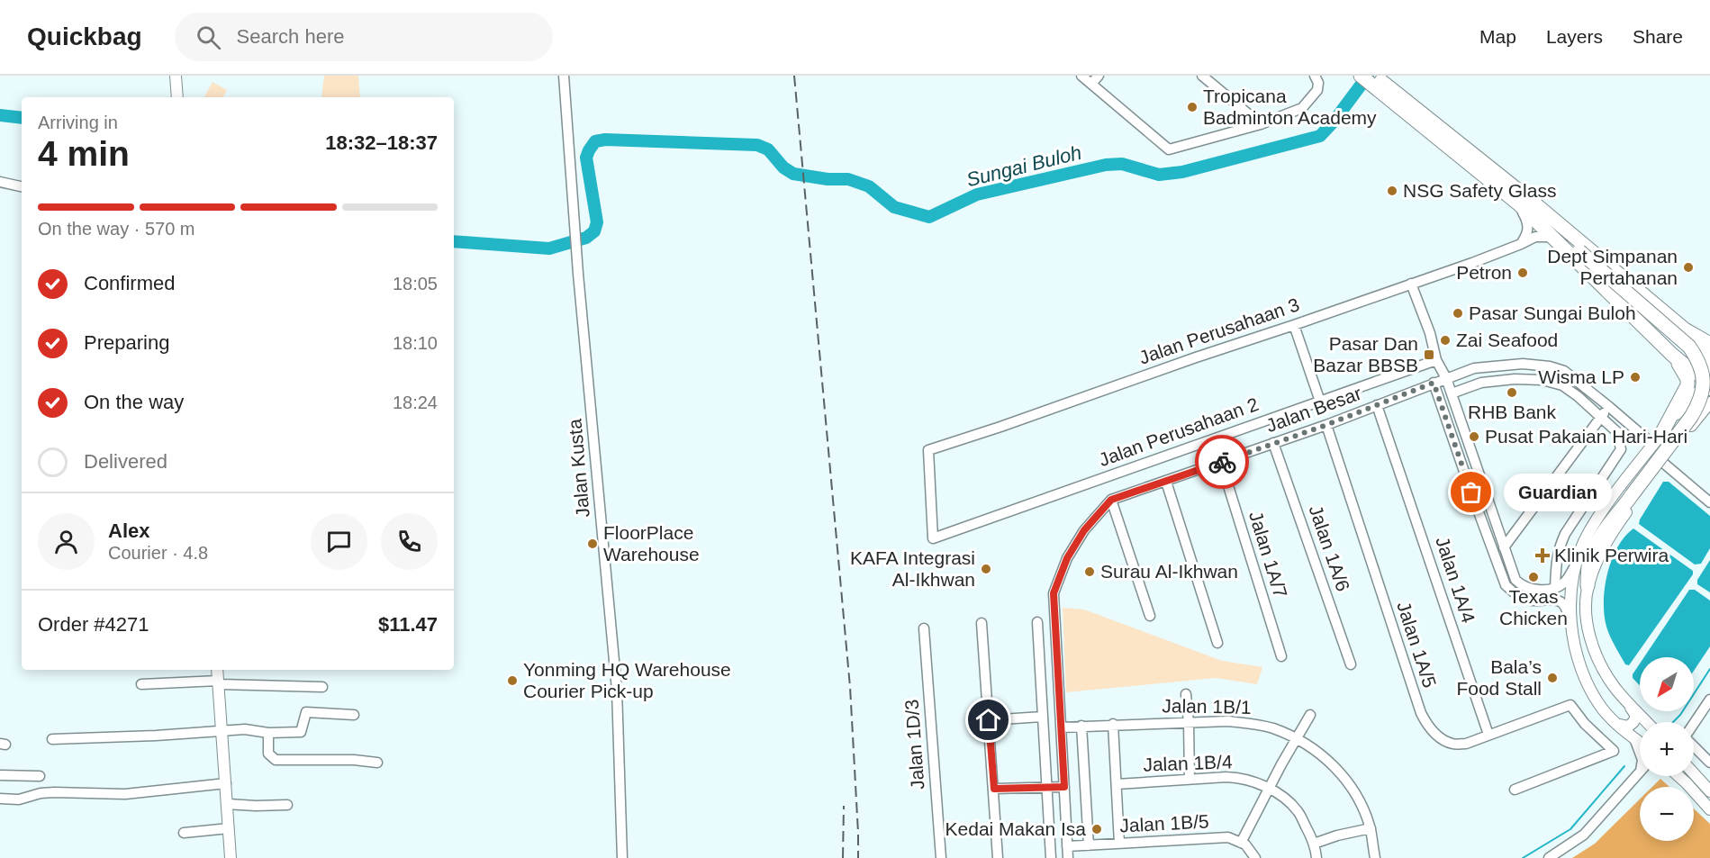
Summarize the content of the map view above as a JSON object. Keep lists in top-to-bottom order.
{
  "streets": {
    "street": [
      "Jalan Perusahaan 3",
      "Jalan Besar",
      "Jalan Perusahaan 2",
      "Jalan Kusta",
      "Jalan 1A/6",
      "Jalan 1A/7",
      "Jalan 1A/4",
      "Jalan 1A/5",
      "Jalan 1B/1",
      "Jalan 1D/3",
      "Jalan 1B/4",
      "Jalan 1B/5"
    ]
  },
  "crossings": [
    ["Jalan Perusahaan 3", "Jalan Perusahaan 2"],
    ["Jalan Besar", "Jalan 1A/6"],
    ["Jalan Besar", "Jalan 1A/7"],
    ["Jalan Besar", "Jalan 1A/4"],
    ["Jalan Besar", "Jalan 1A/5"],
    ["Jalan 1A/4", "Jalan 1A/5"]
  ],
  "water": ["Sungai Buloh"],
  "places": {
    "other": [
      "Tropicana Badminton Academy",
      "NSG Safety Glass",
      "Dept Simpanan Pertahanan",
      "Petron",
      "Pasar Sungai Buloh",
      "Zai Seafood",
      "Wisma LP",
      "RHB Bank",
      "Pusat Pakaian Hari-Hari",
      "Guardian",
      "FloorPlace Warehouse",
      "KAFA Integrasi Al-Ikhwan",
      "Surau Al-Ikhwan",
      "Texas Chicken",
      "Bala’s Food Stall",
      "Yonming HQ Warehouse Courier Pick-up",
      "Kedai Makan Isa"
    ],
    "transit": ["Pasar Dan Bazar BBSB"],
    "health": ["Klinik Perwira"]
  },
  "north": "bottom left",
  "page": {
    "header": "Quickbag",
    "search": "Search here",
    "nav": ["Map", "Layers", "Share"],
    "heading": ["4 min", "Arriving in", "18:32–18:37"],
    "panel": [
      "Alex",
      "Courier · 4.8",
      "Order #4271",
      "$11.47"
    ],
    "bar": "On the way · 570 m",
    "list": [
      ["Confirmed", "18:05"],
      ["Preparing", "18:10"],
      ["On the way", "18:24"],
      "Delivered"
    ],
    "bubble": "Guardian",
    "map_buttons": ["+", "−"]
  }
}
